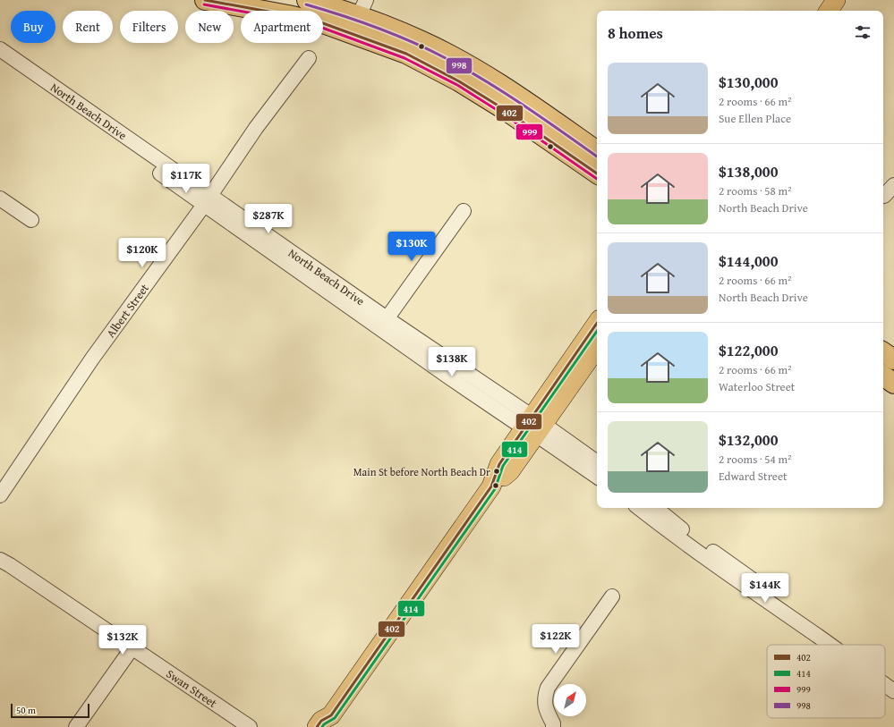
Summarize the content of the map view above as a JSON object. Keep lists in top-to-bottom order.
{
  "streets": {
    "street": ["North Beach Drive", "Albert Street", "Swan Street"]
  },
  "crossings": [
    ["North Beach Drive", "Albert Street"]
  ],
  "places": ["Main St before North Beach Dr"],
  "lines": [
    "transit line 402",
    "transit line 999",
    "transit line 998",
    "transit line 414"
  ],
  "legend": [
    "402",
    "414",
    "999",
    "998"
  ],
  "scale_bar": "50 m",
  "north": "top right",
  "page": {
    "chip": [
      "Buy",
      "Rent",
      "Filters",
      "New",
      "Apartment"
    ],
    "heading": "8 homes",
    "list": [
      {
        "name": "$130,000",
        "note": "2 rooms · 66 m² · Sue Ellen Place"
      },
      {
        "name": "$138,000",
        "note": "2 rooms · 58 m² · North Beach Drive"
      },
      {
        "name": "$144,000",
        "note": "2 rooms · 66 m² · North Beach Drive"
      },
      {
        "name": "$122,000",
        "note": "2 rooms · 66 m² · Waterloo Street"
      },
      {
        "name": "$132,000",
        "note": "2 rooms · 54 m² · Edward Street"
      }
    ],
    "price": [
      "$117K",
      "$287K",
      "$130K",
      "$120K",
      "$138K",
      "$144K",
      "$122K",
      "$132K"
    ],
    "scale": "50 m"
  }
}
